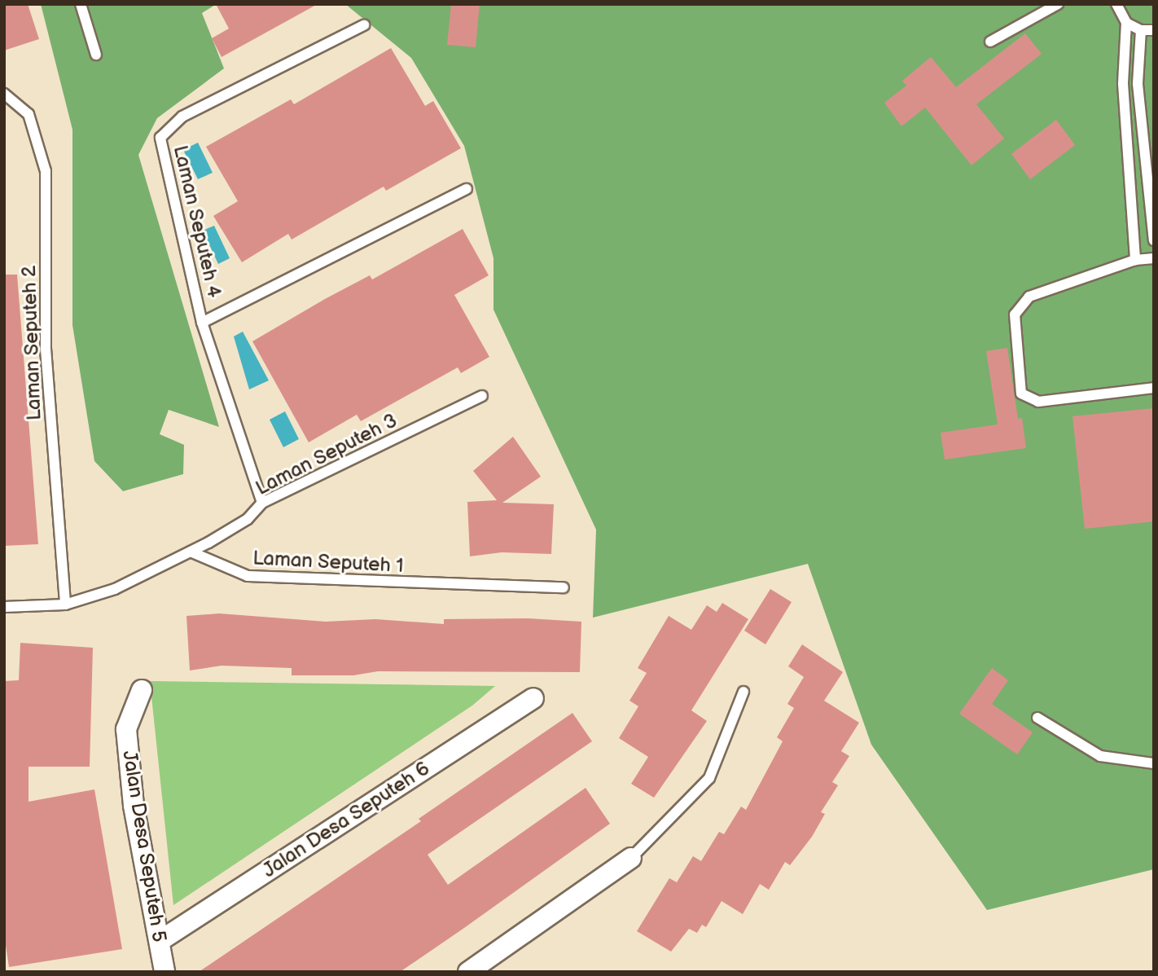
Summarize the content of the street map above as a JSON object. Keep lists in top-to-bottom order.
{
  "streets": {
    "street": ["Jalan Desa Seputeh 6", "Jalan Desa Seputeh 5"],
    "lane": [
      "Laman Seputeh 4",
      "Laman Seputeh 2",
      "Laman Seputeh 3",
      "Laman Seputeh 1"
    ]
  },
  "crossings": [
    ["Laman Seputeh 4", "Laman Seputeh 3"],
    ["Laman Seputeh 3", "Laman Seputeh 1"],
    ["Jalan Desa Seputeh 6", "Jalan Desa Seputeh 5"]
  ]
}
